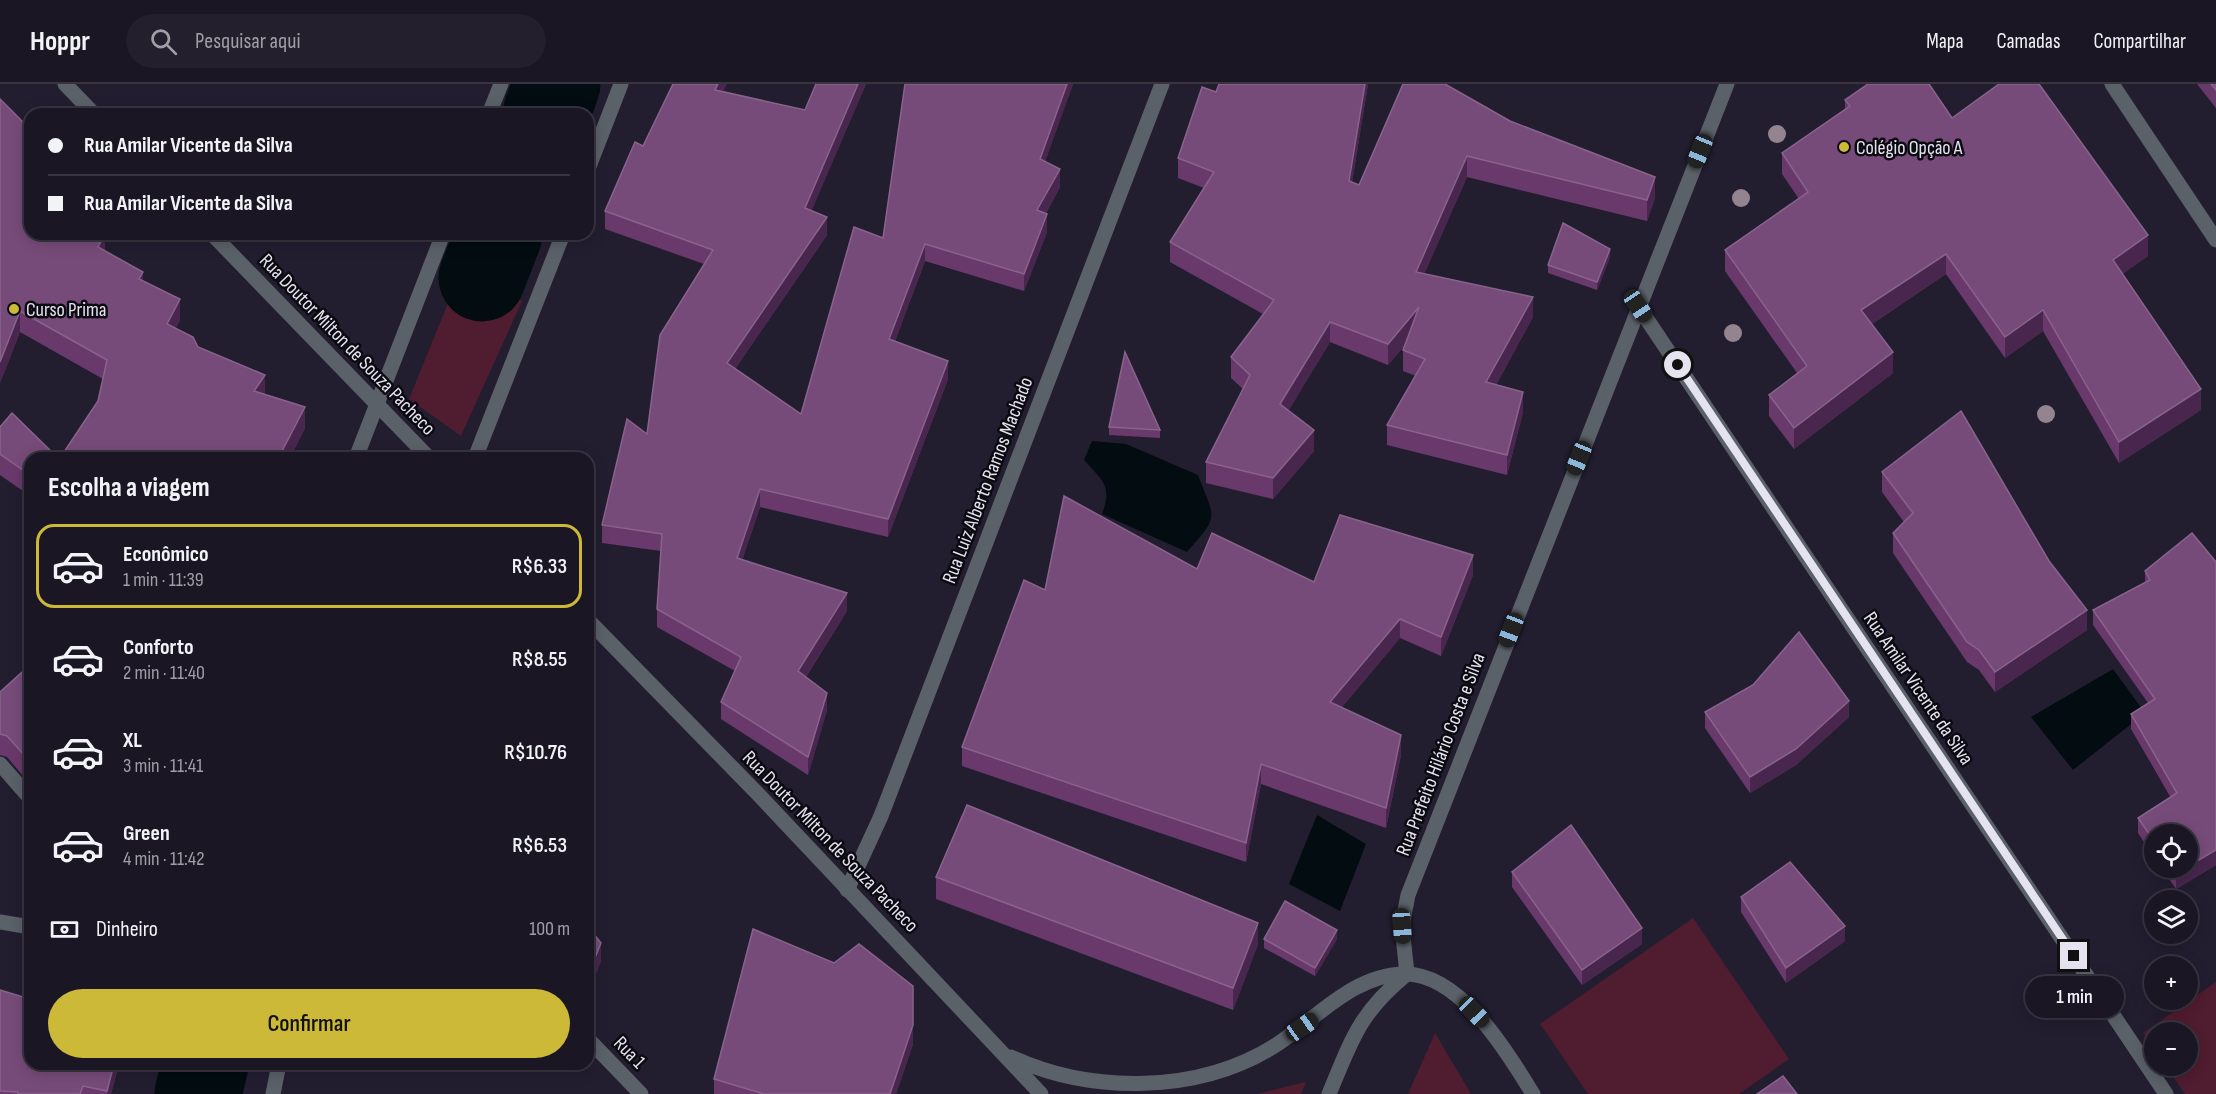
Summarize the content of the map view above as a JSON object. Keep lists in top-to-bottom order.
{
  "streets": {
    "street": [
      "Rua Doutor Milton de Souza Pacheco",
      "Rua Luiz Alberto Ramos Machado",
      "Rua Amilar Vicente da Silva",
      "Rua Prefeito Hilário Costa e Silva",
      "Rua 1"
    ]
  },
  "crossings": [
    ["Rua Doutor Milton de Souza Pacheco", "Rua Luiz Alberto Ramos Machado"],
    ["Rua Amilar Vicente da Silva", "Rua Prefeito Hilário Costa e Silva"]
  ],
  "places": ["Colégio Opção A", "Curso Prima"],
  "page": {
    "header": "Hoppr",
    "search": "Pesquisar aqui",
    "nav": ["Mapa", "Camadas", "Compartilhar"],
    "banner": ["Rua Amilar Vicente da Silva", "Rua Amilar Vicente da Silva"],
    "heading": "Escolha a viagem",
    "list": [
      {
        "name": "Econômico",
        "note": "1 min · 11:39",
        "value": "R$6.33"
      },
      {
        "name": "Conforto",
        "note": "2 min · 11:40",
        "value": "R$8.55"
      },
      {
        "name": "XL",
        "note": "3 min · 11:41",
        "value": "R$10.76"
      },
      {
        "name": "Green",
        "note": "4 min · 11:42",
        "value": "R$6.53"
      }
    ],
    "map_buttons": ["+", "−"],
    "pay": ["Dinheiro", "100 m"],
    "bubble": "1 min",
    "buttons": "Confirmar"
  }
}
